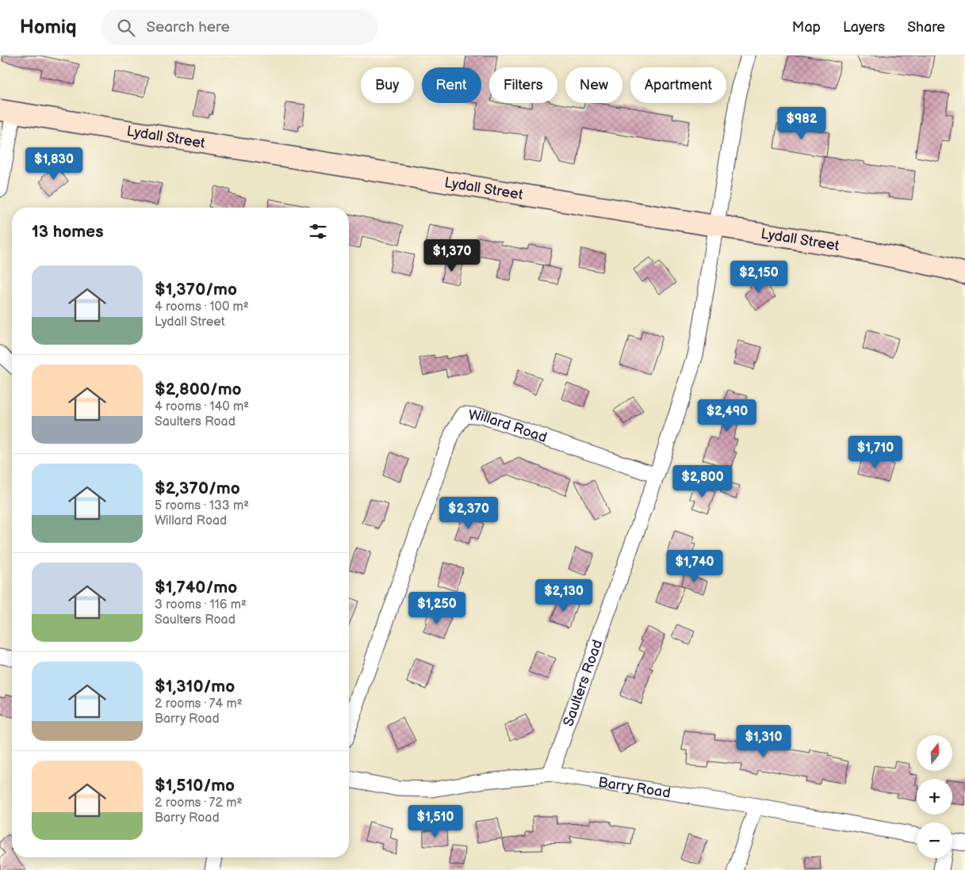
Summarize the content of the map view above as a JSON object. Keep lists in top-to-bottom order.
{
  "streets": {
    "street": [
      "Lydall Street",
      "Willard Road",
      "Saulters Road",
      "Barry Road"
    ]
  },
  "crossings": [
    ["Lydall Street", "Saulters Road"],
    ["Willard Road", "Saulters Road"],
    ["Saulters Road", "Barry Road"]
  ],
  "north": "top",
  "page": {
    "header": "Homiq",
    "search": "Search here",
    "nav": ["Map", "Layers", "Share"],
    "chip": [
      "Buy",
      "Rent",
      "Filters",
      "New",
      "Apartment"
    ],
    "price": [
      "$982",
      "$1,830",
      "$1,370",
      "$2,150",
      "$2,490",
      "$1,710",
      "$2,800",
      "$2,370",
      "$1,740",
      "$2,130",
      "$1,250",
      "$1,310",
      "$1,510"
    ],
    "heading": "13 homes",
    "list": [
      {
        "name": "$1,370/mo",
        "note": "4 rooms · 100 m² · Lydall Street"
      },
      {
        "name": "$2,800/mo",
        "note": "4 rooms · 140 m² · Saulters Road"
      },
      {
        "name": "$2,370/mo",
        "note": "5 rooms · 133 m² · Willard Road"
      },
      {
        "name": "$1,740/mo",
        "note": "3 rooms · 116 m² · Saulters Road"
      },
      {
        "name": "$1,310/mo",
        "note": "2 rooms · 74 m² · Barry Road"
      },
      {
        "name": "$1,510/mo",
        "note": "2 rooms · 72 m² · Barry Road"
      }
    ],
    "map_buttons": ["+", "−"]
  }
}
